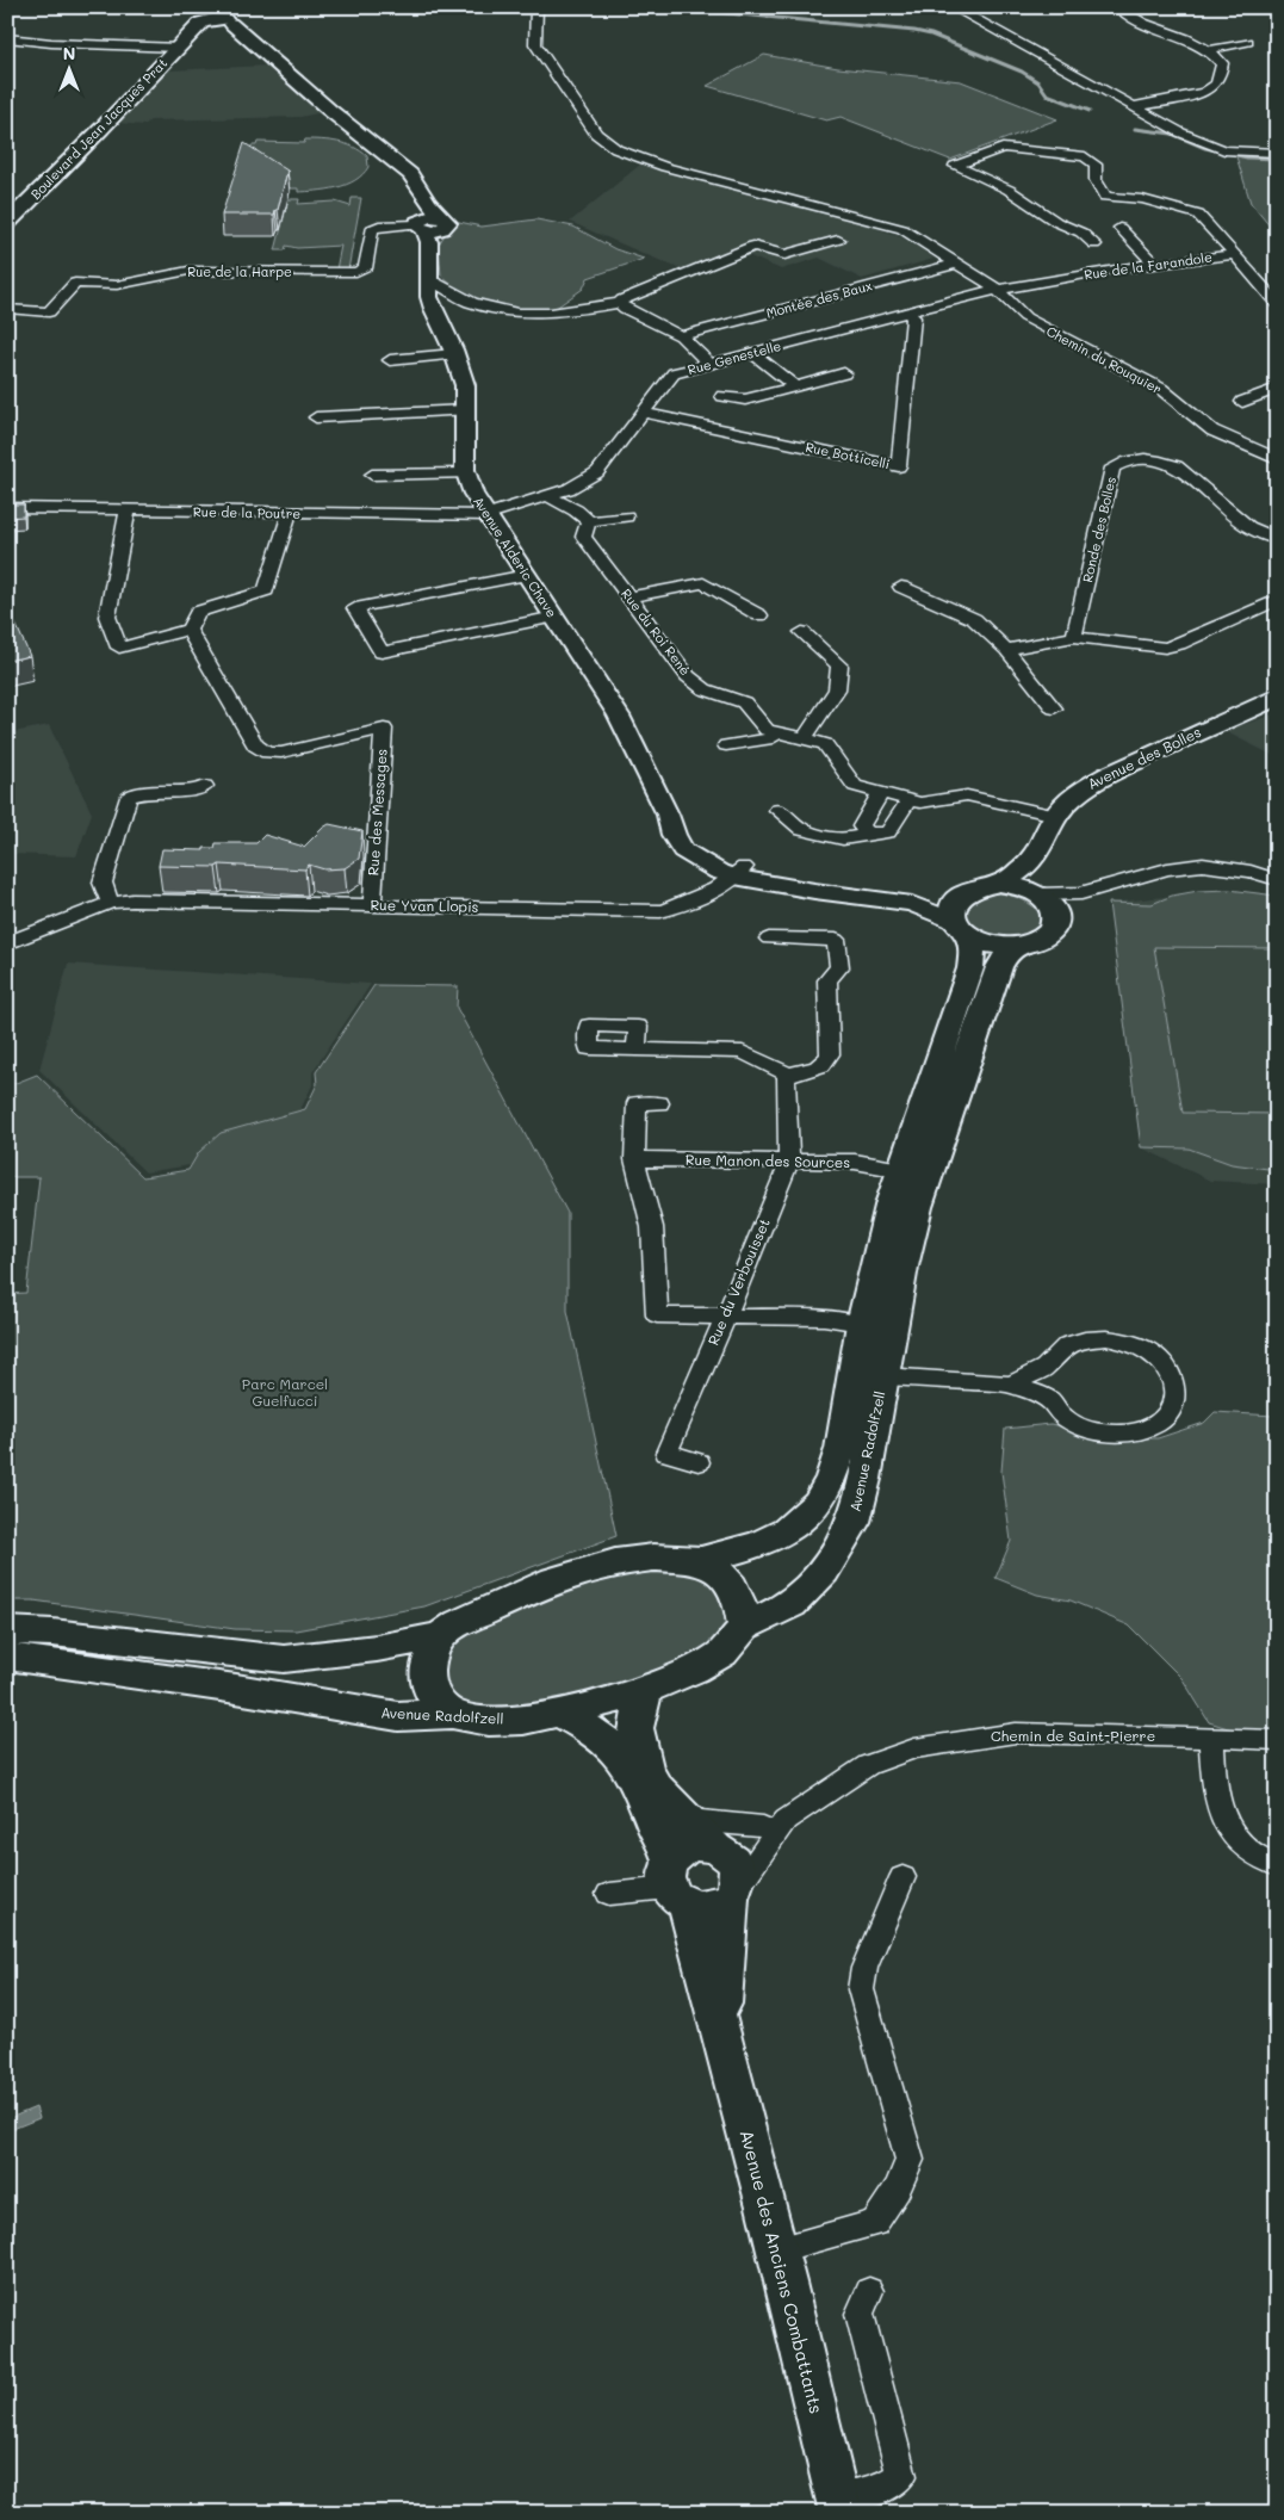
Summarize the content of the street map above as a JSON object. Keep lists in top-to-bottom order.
{
  "streets": {
    "main road": [
      "Boulevard Jean Jacques Prat",
      "Avenue des Bolles",
      "Avenue Radolfzell",
      "Avenue des Anciens Combattants"
    ],
    "street": [
      "Rue de la Farandole",
      "Rue de la Harpe",
      "Montée des Baux",
      "Rue Genestelle",
      "Chemin du Rouquier",
      "Rue Botticelli",
      "Rue de la Poutre",
      "Ronde des Bolles",
      "Avenue Alderic Chave",
      "Rue du Roi René",
      "Rue des Messages",
      "Rue Yvan Llopis",
      "Rue Manon des Sources",
      "Rue du Verbouisset",
      "Chemin de Saint-Pierre"
    ]
  },
  "crossings": [
    ["Rue de la Farandole", "Rue Genestelle"],
    ["Rue de la Farandole", "Chemin du Rouquier"],
    ["Rue de la Harpe", "Avenue Alderic Chave"],
    ["Montée des Baux", "Chemin du Rouquier"],
    ["Rue Genestelle", "Chemin du Rouquier"],
    ["Rue Genestelle", "Rue Botticelli"],
    ["Rue Genestelle", "Rue de la Poutre"],
    ["Rue Genestelle", "Avenue Alderic Chave"],
    ["Rue de la Poutre", "Avenue Alderic Chave"],
    ["Avenue Alderic Chave", "Avenue des Bolles"],
    ["Avenue Alderic Chave", "Rue Yvan Llopis"],
    ["Avenue Alderic Chave", "Avenue Radolfzell"],
    ["Rue du Roi René", "Avenue des Bolles"],
    ["Avenue des Bolles", "Avenue Radolfzell"],
    ["Rue des Messages", "Rue Yvan Llopis"],
    ["Rue Manon des Sources", "Rue du Verbouisset"],
    ["Rue Manon des Sources", "Avenue Radolfzell"],
    ["Avenue Radolfzell", "Avenue des Anciens Combattants"],
    ["Chemin de Saint-Pierre", "Avenue des Anciens Combattants"]
  ],
  "parks": ["Parc Marcel Guelfucci"],
  "north": "top"
}
